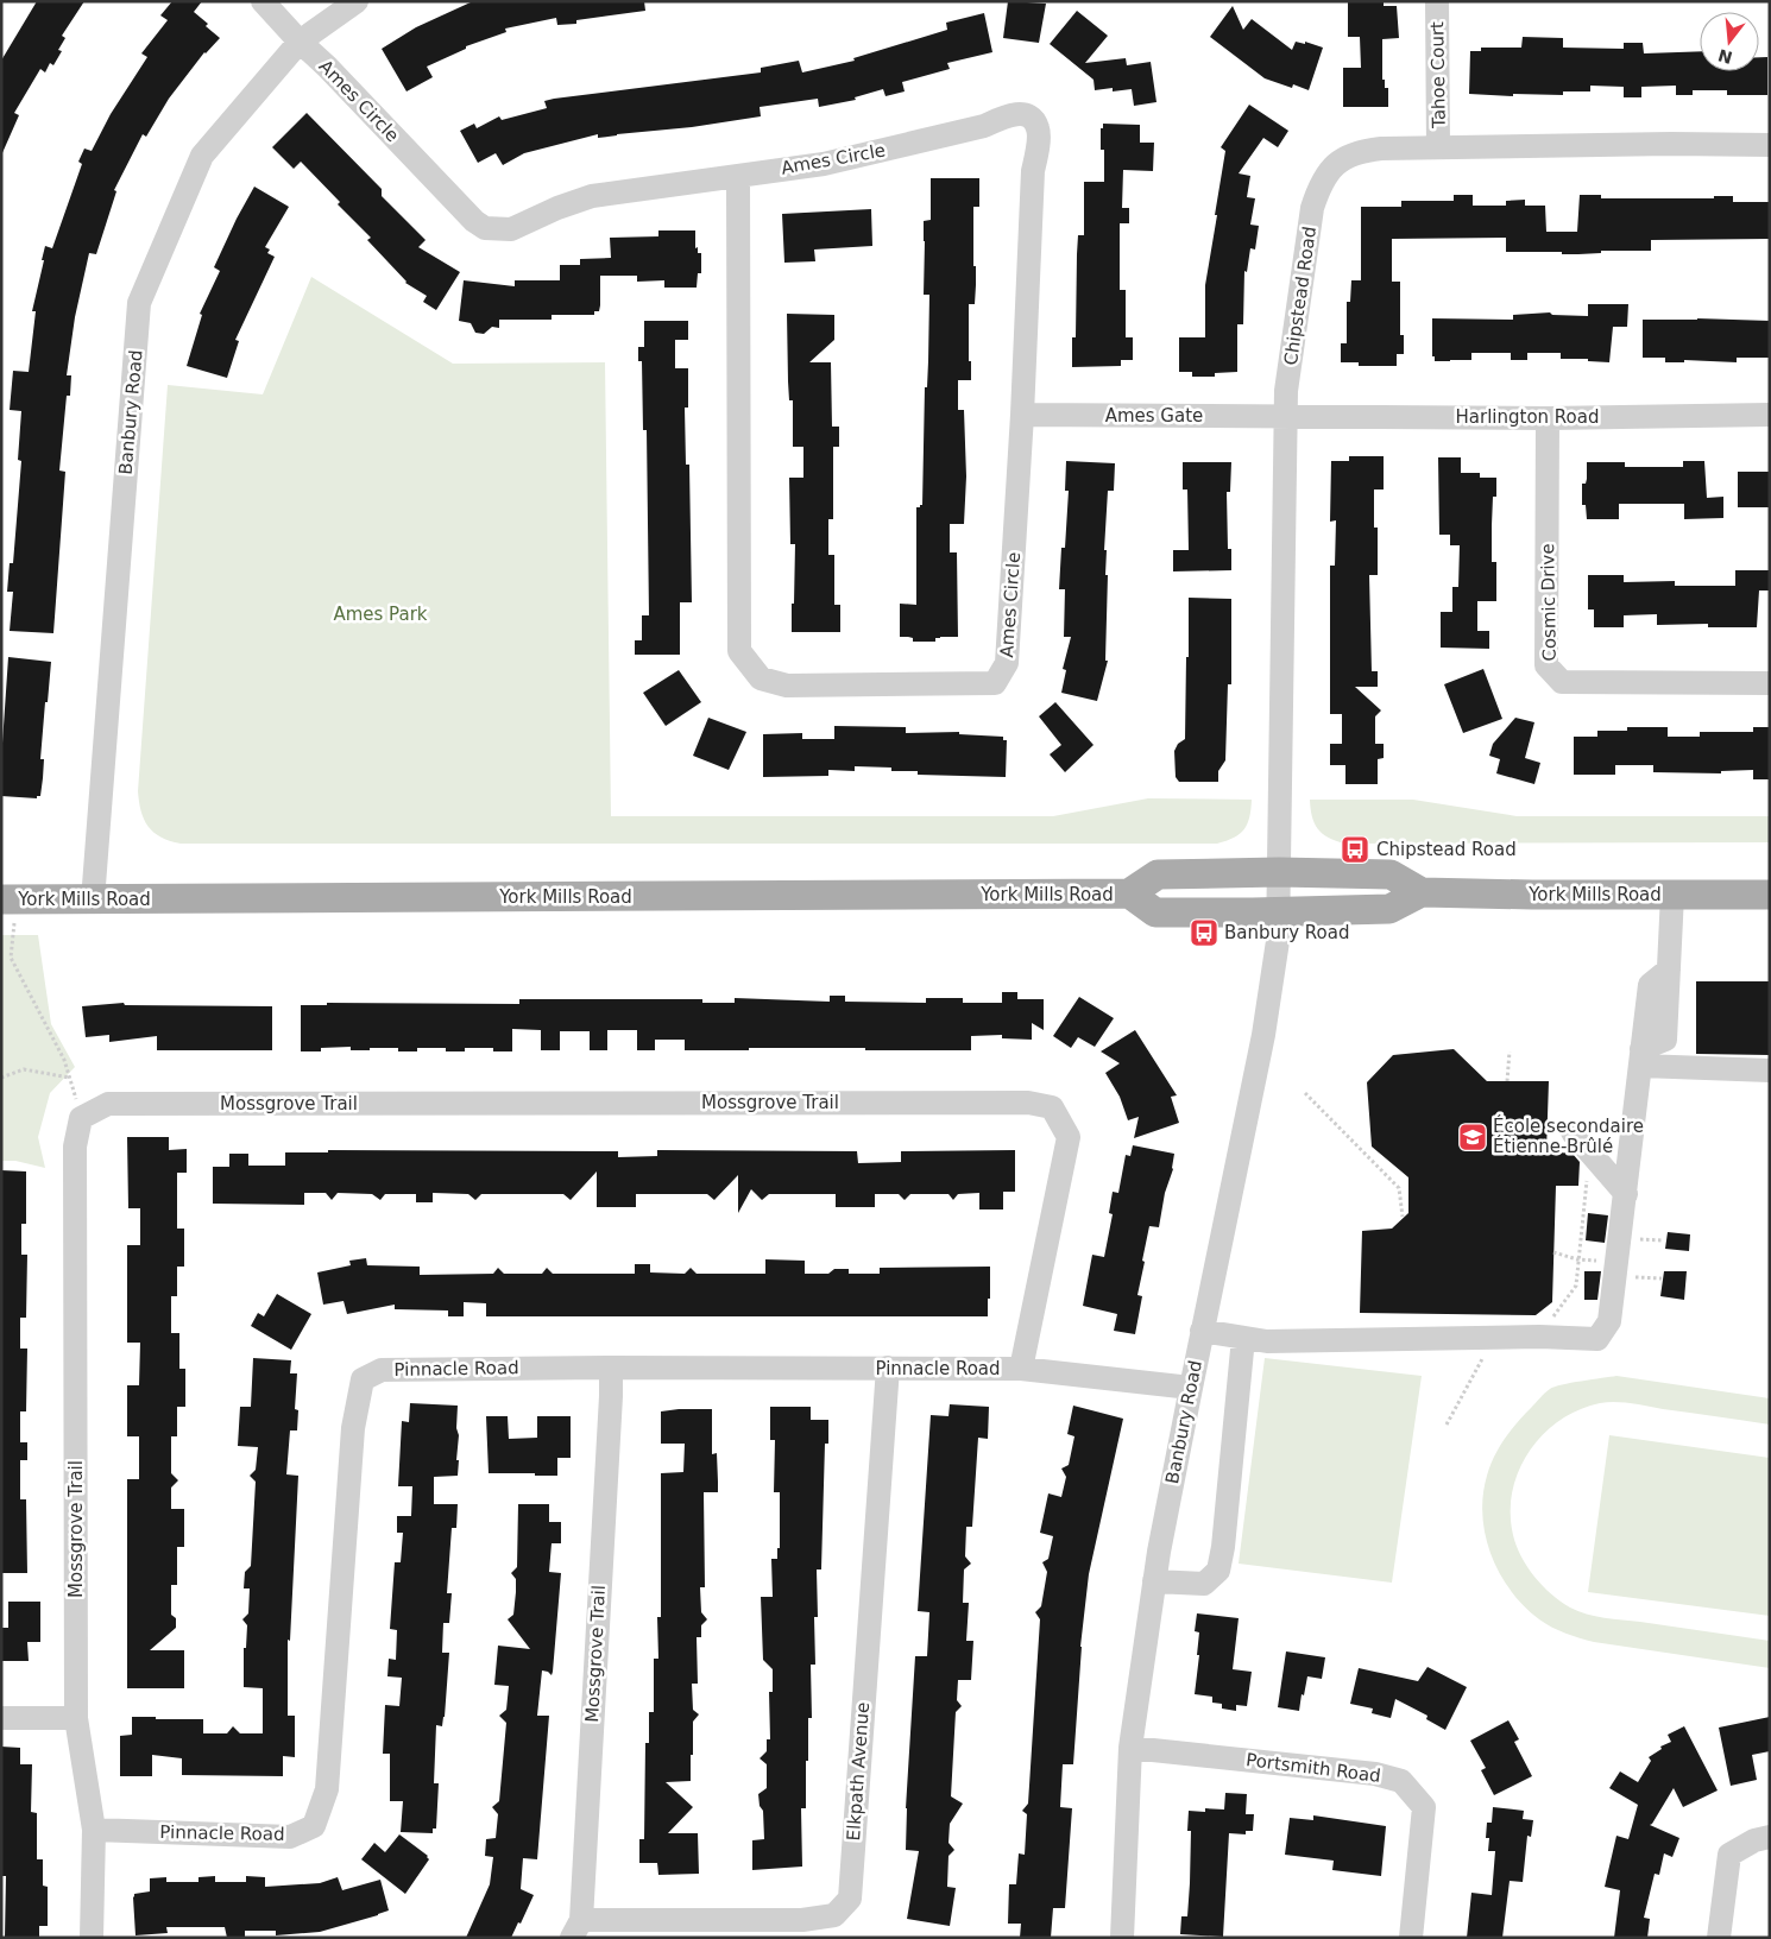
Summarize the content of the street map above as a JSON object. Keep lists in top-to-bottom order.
{
  "streets": {
    "main road": ["York Mills Road"],
    "street": [
      "Tahoe Court",
      "Ames Circle",
      "Chipstead Road",
      "Banbury Road",
      "Ames Gate",
      "Harlington Road",
      "Cosmic Drive",
      "Mossgrove Trail",
      "Pinnacle Road",
      "Portsmith Road",
      "Elkpath Avenue"
    ]
  },
  "crossings": [
    ["Tahoe Court", "Chipstead Road"],
    ["Ames Circle", "Banbury Road"],
    ["Ames Circle", "Ames Gate"],
    ["Chipstead Road", "Banbury Road"],
    ["Chipstead Road", "Ames Gate"],
    ["Chipstead Road", "Harlington Road"],
    ["Chipstead Road", "York Mills Road"],
    ["Banbury Road", "York Mills Road"],
    ["Banbury Road", "Pinnacle Road"],
    ["Banbury Road", "Portsmith Road"],
    ["Ames Gate", "Harlington Road"],
    ["Harlington Road", "Cosmic Drive"],
    ["Mossgrove Trail", "Pinnacle Road"],
    ["Mossgrove Trail", "Elkpath Avenue"],
    ["Pinnacle Road", "Elkpath Avenue"]
  ],
  "parks": ["Ames Park"],
  "places": {
    "bus stop": ["Chipstead Road", "Banbury Road"],
    "school or university": ["École secondaire Étienne-Brûlé"]
  },
  "north": "bottom"
}
